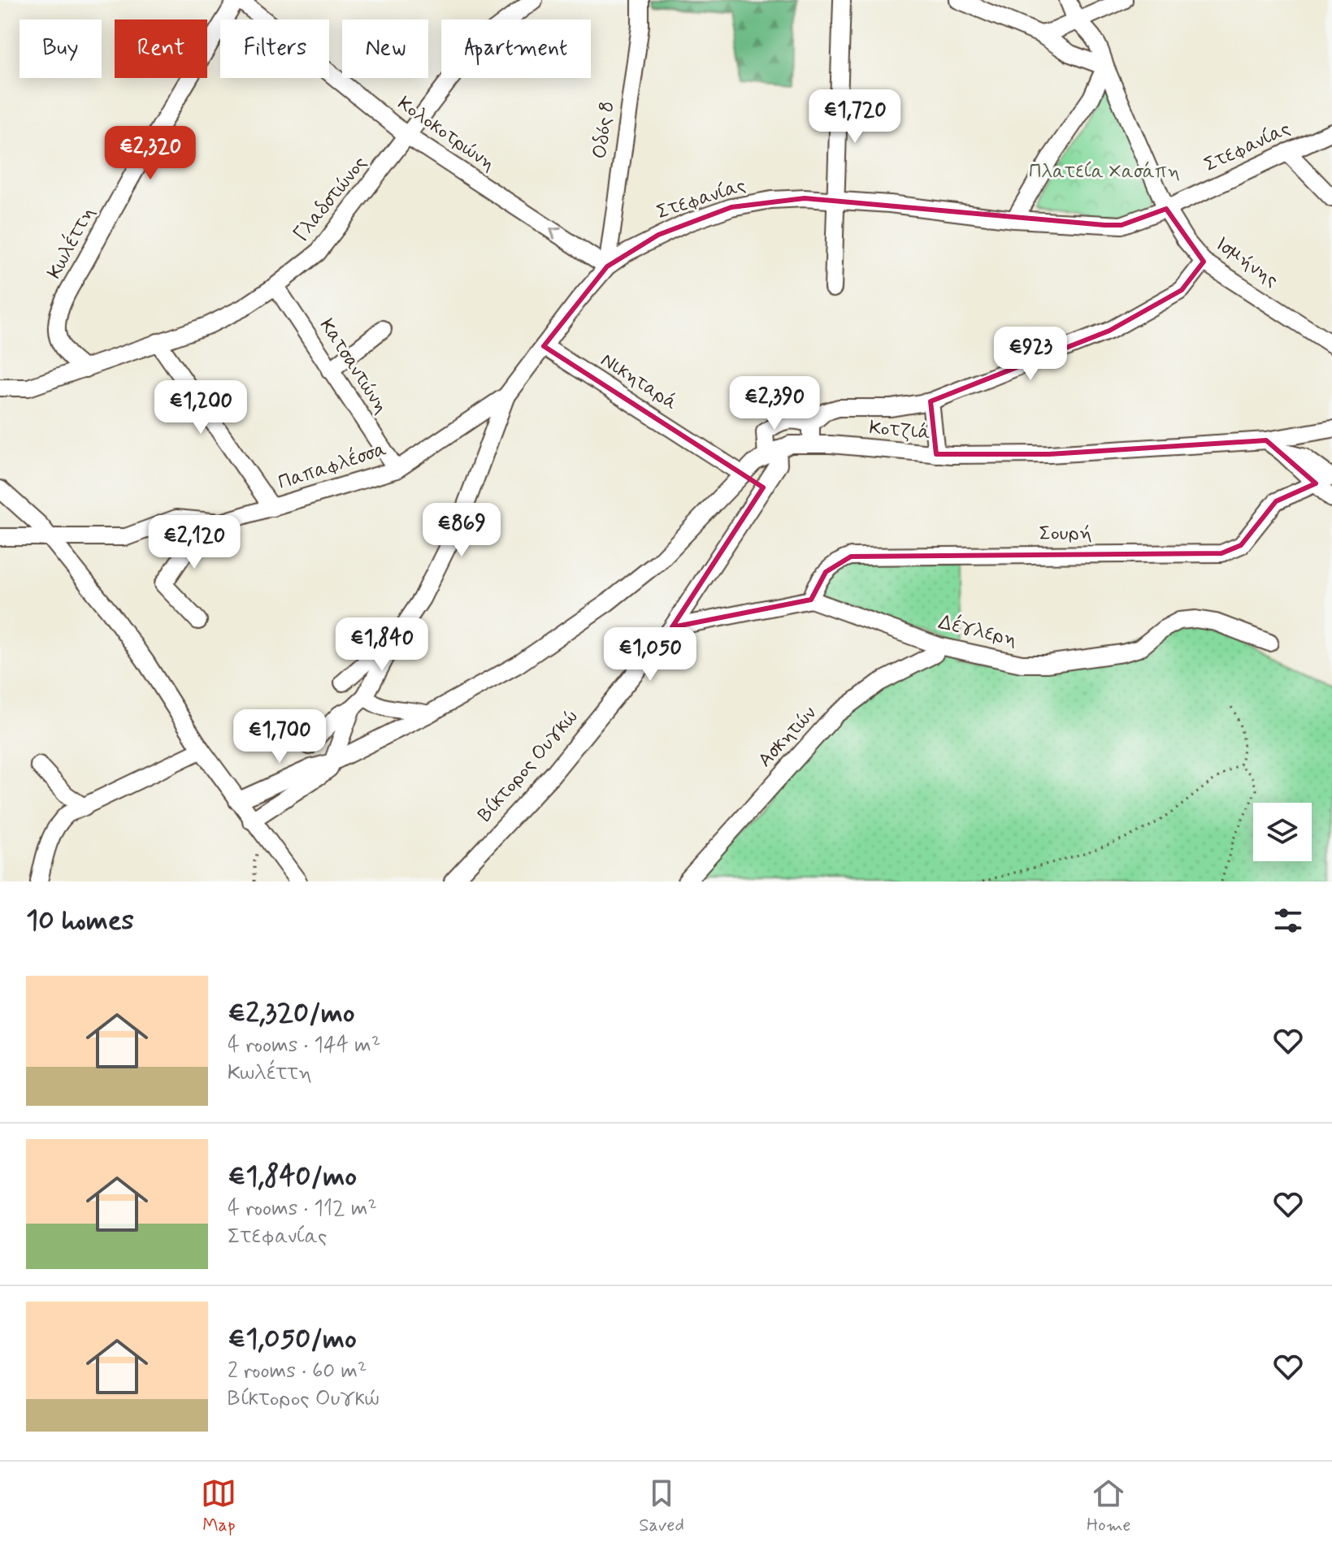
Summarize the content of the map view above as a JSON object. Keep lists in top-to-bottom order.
{
  "streets": {
    "street": [
      "Οδός 8",
      "Κολοκοτρώνη",
      "Στεφανίας",
      "Γλαδστώνος",
      "Κωλέττη",
      "Ισμήνης",
      "Κατσαντώνη",
      "Νικηταρά",
      "Κοτζιά",
      "Παπαφλέσσα",
      "Σουρή",
      "Δέγλερη",
      "Ασκητών",
      "Βίκτορος Ουγκώ"
    ]
  },
  "crossings": [
    ["Οδός 8", "Κολοκοτρώνη"],
    ["Οδός 8", "Στεφανίας"],
    ["Κολοκοτρώνη", "Στεφανίας"],
    ["Κολοκοτρώνη", "Γλαδστώνος"],
    ["Κολοκοτρώνη", "Κωλέττη"],
    ["Στεφανίας", "Ισμήνης"],
    ["Στεφανίας", "Νικηταρά"],
    ["Στεφανίας", "Παπαφλέσσα"],
    ["Γλαδστώνος", "Κωλέττη"],
    ["Γλαδστώνος", "Κατσαντώνη"],
    ["Κατσαντώνη", "Παπαφλέσσα"],
    ["Νικηταρά", "Κοτζιά"],
    ["Κοτζιά", "Βίκτορος Ουγκώ"],
    ["Σουρή", "Δέγλερη"],
    ["Δέγλερη", "Ασκητών"]
  ],
  "one_way": ["Κολοκοτρώνη"],
  "parks": ["Πλατεία Χασάπη"],
  "page": {
    "chip": [
      "Buy",
      "Rent",
      "Filters",
      "New",
      "Apartment"
    ],
    "price": [
      "€1,720",
      "€2,320",
      "€923",
      "€2,390",
      "€1,200",
      "€869",
      "€2,120",
      "€1,840",
      "€1,050",
      "€1,700"
    ],
    "heading": "10 homes",
    "list": [
      {
        "name": "€2,320/mo",
        "note": "4 rooms · 144 m² · Κωλέττη"
      },
      {
        "name": "€1,840/mo",
        "note": "4 rooms · 112 m² · Στεφανίας"
      },
      {
        "name": "€1,050/mo",
        "note": "2 rooms · 60 m² · Βίκτορος Ουγκώ"
      }
    ],
    "tabs": ["Map", "Saved", "Home"]
  }
}
